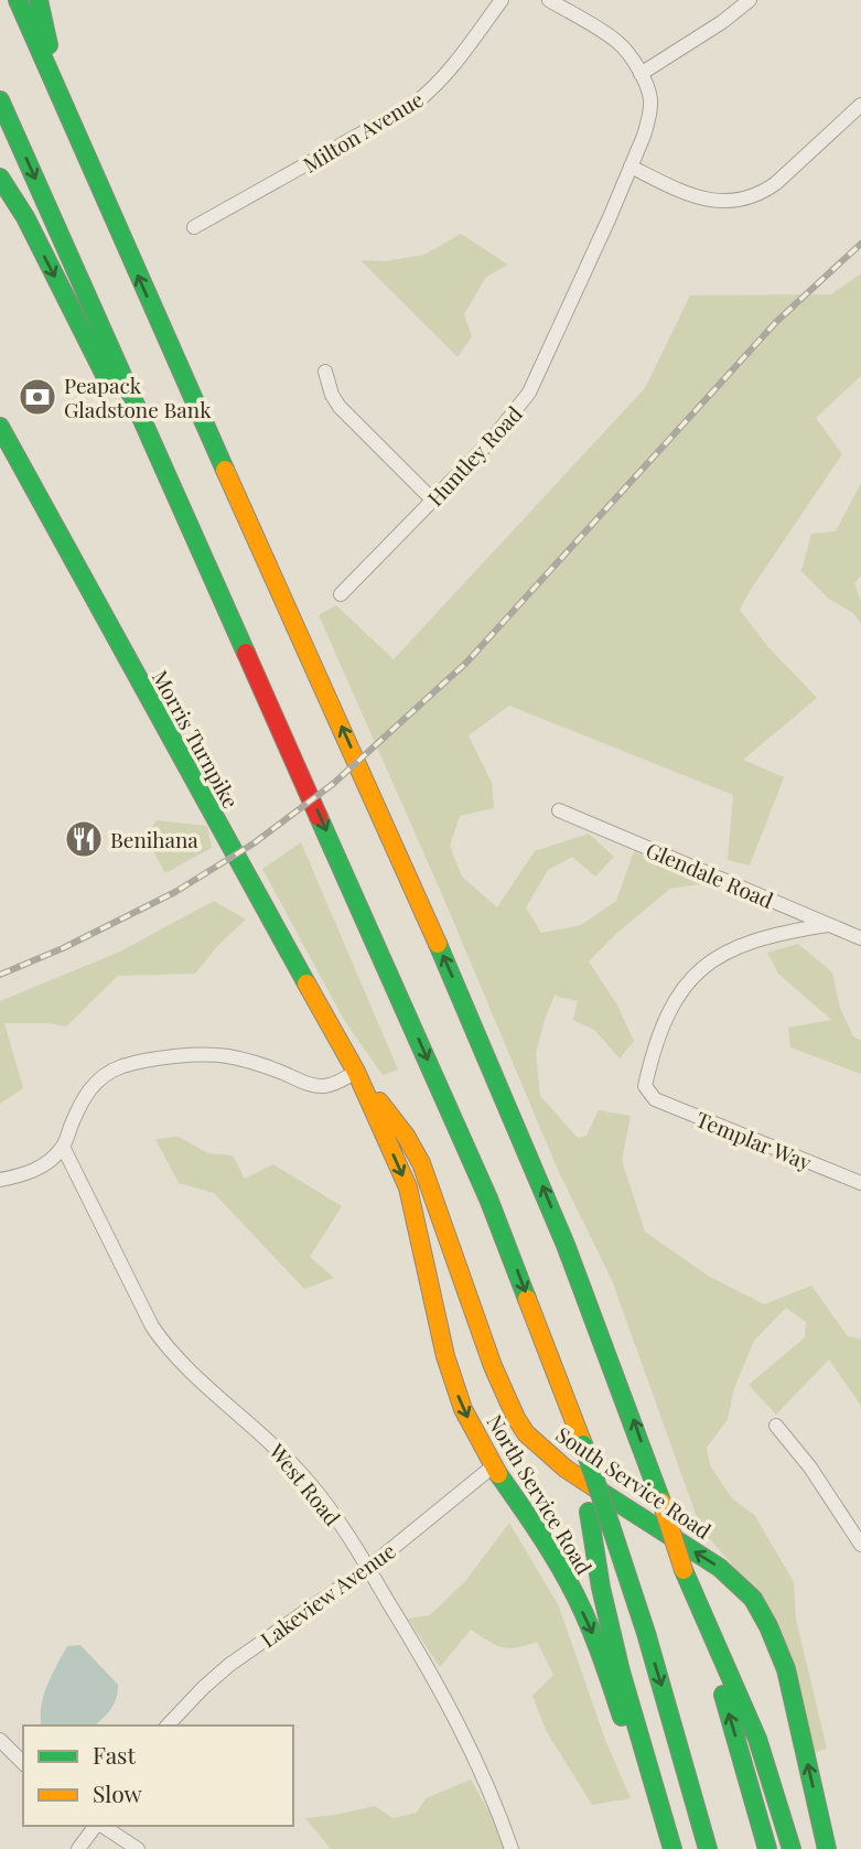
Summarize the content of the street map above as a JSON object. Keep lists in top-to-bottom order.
{
  "streets": {
    "main road": ["Morris Turnpike", "South Service Road", "North Service Road"],
    "street": [
      "Milton Avenue",
      "Huntley Road",
      "Glendale Road",
      "Templar Way",
      "West Road",
      "Lakeview Avenue"
    ]
  },
  "crossings": [
    ["Morris Turnpike", "South Service Road"],
    ["Morris Turnpike", "North Service Road"],
    ["Glendale Road", "Templar Way"],
    ["South Service Road", "North Service Road"],
    ["West Road", "Lakeview Avenue"],
    ["North Service Road", "Lakeview Avenue"]
  ],
  "places": {
    "bank": ["Peapack Gladstone Bank"],
    "restaurant": ["Benihana"]
  },
  "legend": ["Fast", "Slow"]
}
